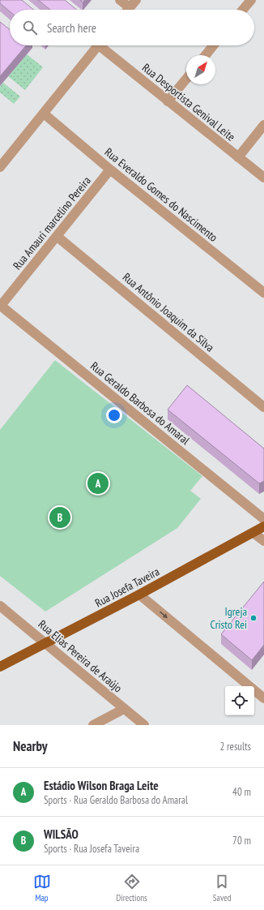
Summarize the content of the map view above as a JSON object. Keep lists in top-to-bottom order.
{
  "streets": {
    "main road": ["Rua Josefa Taveira"],
    "street": [
      "Rua Desportista Genival Leite",
      "Rua Everaldo Gomes do Nascimento",
      "Rua Amauri marcelino Pereira",
      "Rua Antônio Joaquim da Silva",
      "Rua Geraldo Barbosa do Amaral",
      "Rua Elias Pereira de Araújo"
    ]
  },
  "crossings": [
    ["Rua Everaldo Gomes do Nascimento", "Rua Amauri marcelino Pereira"],
    ["Rua Amauri marcelino Pereira", "Rua Antônio Joaquim da Silva"],
    ["Rua Amauri marcelino Pereira", "Rua Geraldo Barbosa do Amaral"],
    ["Rua Josefa Taveira", "Rua Elias Pereira de Araújo"]
  ],
  "places": ["Igreja Cristo Rei"],
  "north": "top right",
  "page": {
    "search": "Search here",
    "pins": ["A", "B"],
    "heading": ["Nearby", "2 results"],
    "list": [
      {
        "mark": "A",
        "name": "Estádio Wilson Braga Leite",
        "note": "Sports · Rua Geraldo Barbosa do Amaral",
        "value": "40 m"
      },
      {
        "mark": "B",
        "name": "WILSÃO",
        "note": "Sports · Rua Josefa Taveira",
        "value": "70 m"
      }
    ],
    "nav": ["Map", "Directions", "Saved"]
  }
}
